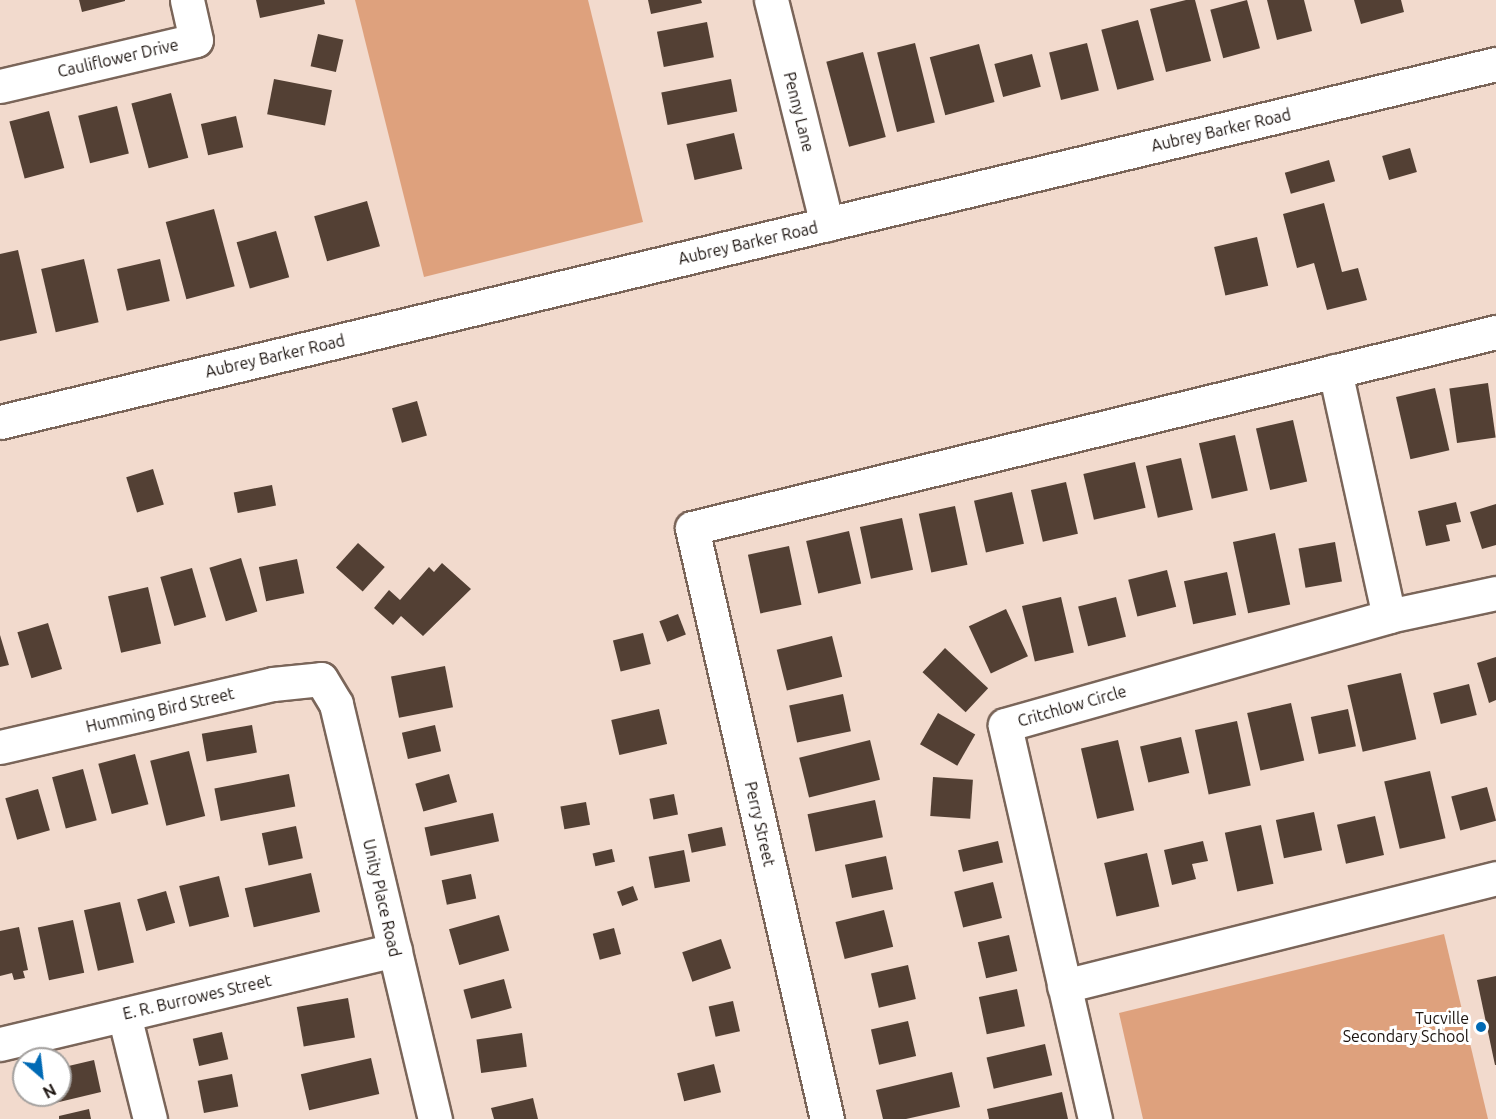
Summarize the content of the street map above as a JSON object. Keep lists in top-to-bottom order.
{
  "streets": {
    "street": [
      "Cauliflower Drive",
      "Penny Lane",
      "Aubrey Barker Road",
      "Critchlow Circle",
      "Humming Bird Street",
      "Perry Street",
      "Unity Place Road",
      "E. R. Burrowes Street"
    ]
  },
  "crossings": [
    ["Penny Lane", "Aubrey Barker Road"],
    ["Humming Bird Street", "Unity Place Road"],
    ["Unity Place Road", "E. R. Burrowes Street"]
  ],
  "places": ["Tucville Secondary School"],
  "north": "bottom right"
}
